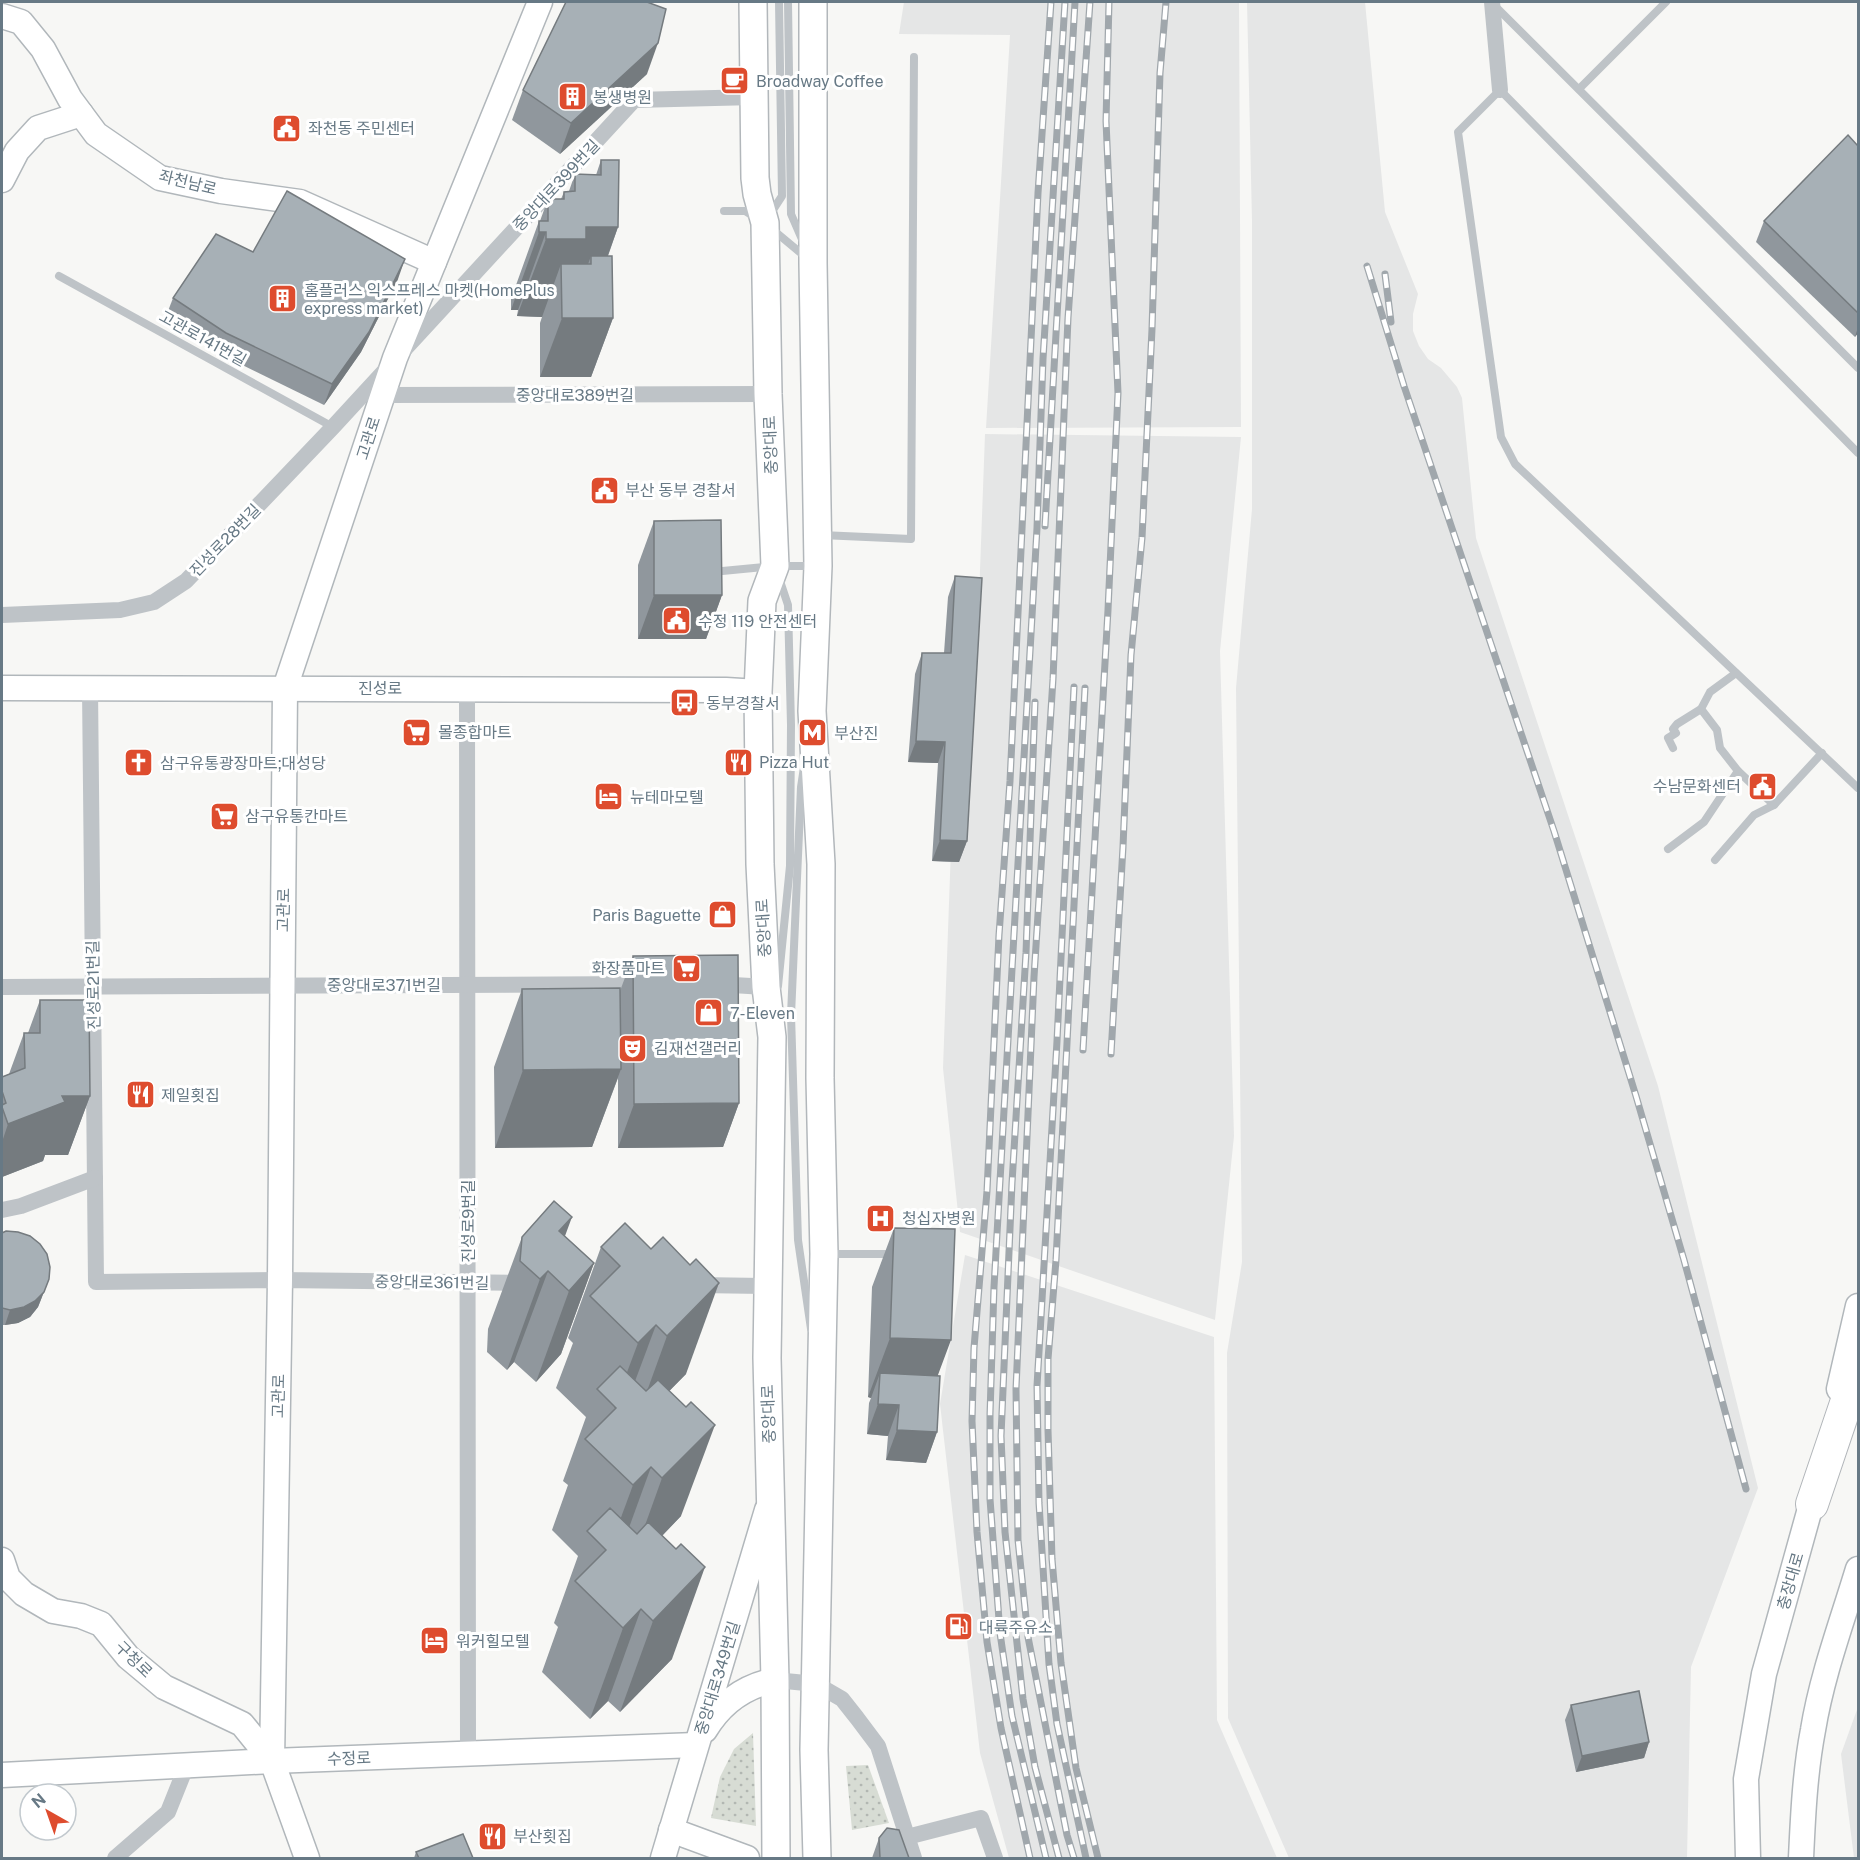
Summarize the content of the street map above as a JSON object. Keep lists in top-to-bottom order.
{
  "streets": {
    "main road": ["중앙대로"],
    "street": [
      "좌천남로",
      "중앙대로399번길",
      "중앙대로389번길",
      "고관로",
      "진성로28번길",
      "진성로",
      "진성로21번길",
      "중앙대로371번길",
      "진성로9번길",
      "중앙대로361번길",
      "충장대로",
      "구청로",
      "중앙대로349번길",
      "수정로"
    ],
    "lane": ["고관로141번길"]
  },
  "crossings": [
    ["좌천남로", "고관로"],
    ["중앙대로399번길", "고관로"],
    ["중앙대로399번길", "중앙대로"],
    ["중앙대로399번길", "진성로28번길"],
    ["고관로141번길", "진성로28번길"],
    ["중앙대로389번길", "고관로"],
    ["중앙대로389번길", "중앙대로"],
    ["고관로", "진성로28번길"],
    ["고관로", "진성로"],
    ["고관로", "중앙대로371번길"],
    ["고관로", "중앙대로361번길"],
    ["고관로", "구청로"],
    ["고관로", "수정로"],
    ["중앙대로", "진성로"],
    ["중앙대로", "중앙대로349번길"],
    ["진성로", "진성로21번길"],
    ["진성로", "진성로9번길"],
    ["진성로21번길", "중앙대로371번길"],
    ["진성로21번길", "중앙대로361번길"],
    ["중앙대로371번길", "진성로9번길"],
    ["진성로9번길", "중앙대로361번길"],
    ["진성로9번길", "수정로"],
    ["구청로", "수정로"],
    ["중앙대로349번길", "수정로"]
  ],
  "places": {
    "cafe": ["Broadway Coffee"],
    "building": ["봉생병원", "홈플러스 익스프레스 마켓(HomePlus express market)"],
    "public building": [
      "좌천동 주민센터",
      "부산 동부 경찰서",
      "수정 119 안전센터",
      "수남문화센터"
    ],
    "bus stop": ["동부경찰서"],
    "supermarket": ["몰종합마트", "삼구유통칸마트", "화장품마트"],
    "metro station": ["부산진"],
    "restaurant": ["Pizza Hut", "제일횟집", "부산횟집"],
    "church": ["삼구유통광장마트;대성당"],
    "hotel": ["뉴테마모텔", "워커힐모텔"],
    "shop": ["Paris Baguette", "7-Eleven"],
    "theatre": ["김재선갤러리"],
    "hospital": ["청십자병원"],
    "fuel station": ["대륙주유소"]
  },
  "north": "top left"
}
